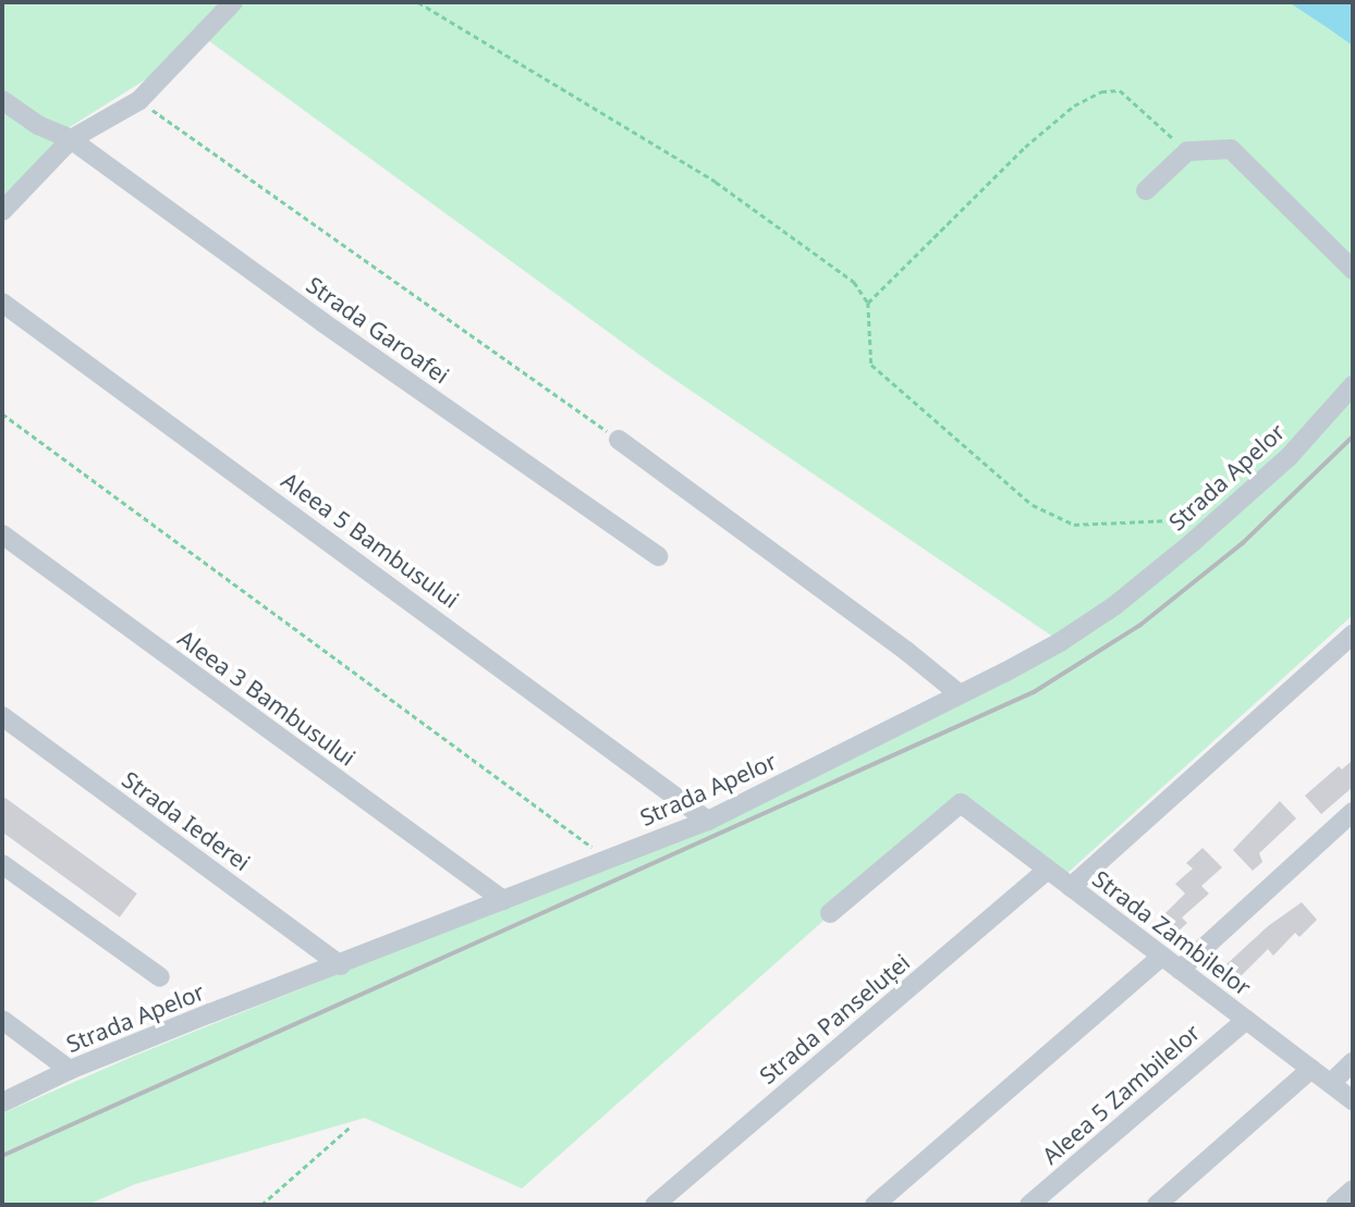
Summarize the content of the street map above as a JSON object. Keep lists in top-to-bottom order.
{
  "streets": {
    "street": [
      "Strada Garoafei",
      "Strada Apelor",
      "Aleea 5 Bambusului",
      "Aleea 3 Bambusului",
      "Strada Iederei",
      "Strada Zambilelor",
      "Strada Panseluței",
      "Aleea 5 Zambilelor"
    ]
  },
  "crossings": [
    ["Strada Apelor", "Aleea 5 Bambusului"],
    ["Strada Apelor", "Aleea 3 Bambusului"],
    ["Strada Apelor", "Strada Iederei"],
    ["Strada Zambilelor", "Strada Panseluței"],
    ["Strada Zambilelor", "Aleea 5 Zambilelor"]
  ]
}
